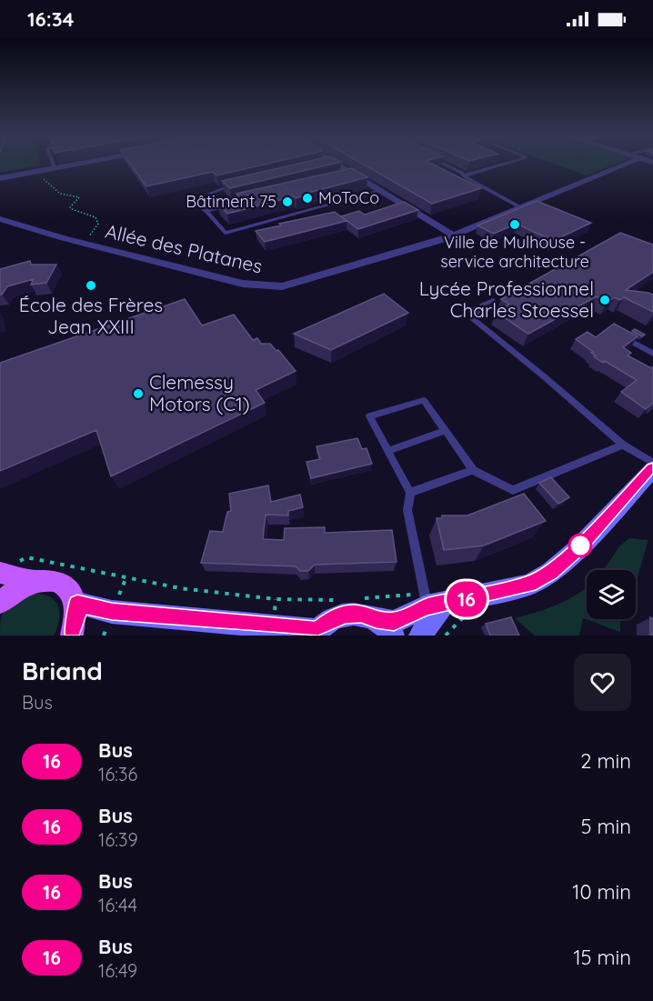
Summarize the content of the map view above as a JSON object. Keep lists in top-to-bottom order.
{
  "streets": {
    "street": ["Allée des Platanes"]
  },
  "places": [
    "MoToCo",
    "Bâtiment 75",
    "Ville de Mulhouse - service architecture",
    "École des Frères Jean XXIII",
    "Lycée Professionnel Charles Stoessel",
    "Clemessy Motors (C1)"
  ],
  "lines": ["bus line 16"],
  "page": {
    "status": "16:34",
    "on_map": "16",
    "heading": ["Briand", "Bus"],
    "list": [
      {
        "mark": "16",
        "name": "Bus",
        "note": "16:36",
        "value": "2 min"
      },
      {
        "mark": "16",
        "name": "Bus",
        "note": "16:39",
        "value": "5 min"
      },
      {
        "mark": "16",
        "name": "Bus",
        "note": "16:44",
        "value": "10 min"
      },
      {
        "mark": "16",
        "name": "Bus",
        "note": "16:49",
        "value": "15 min"
      }
    ]
  }
}
